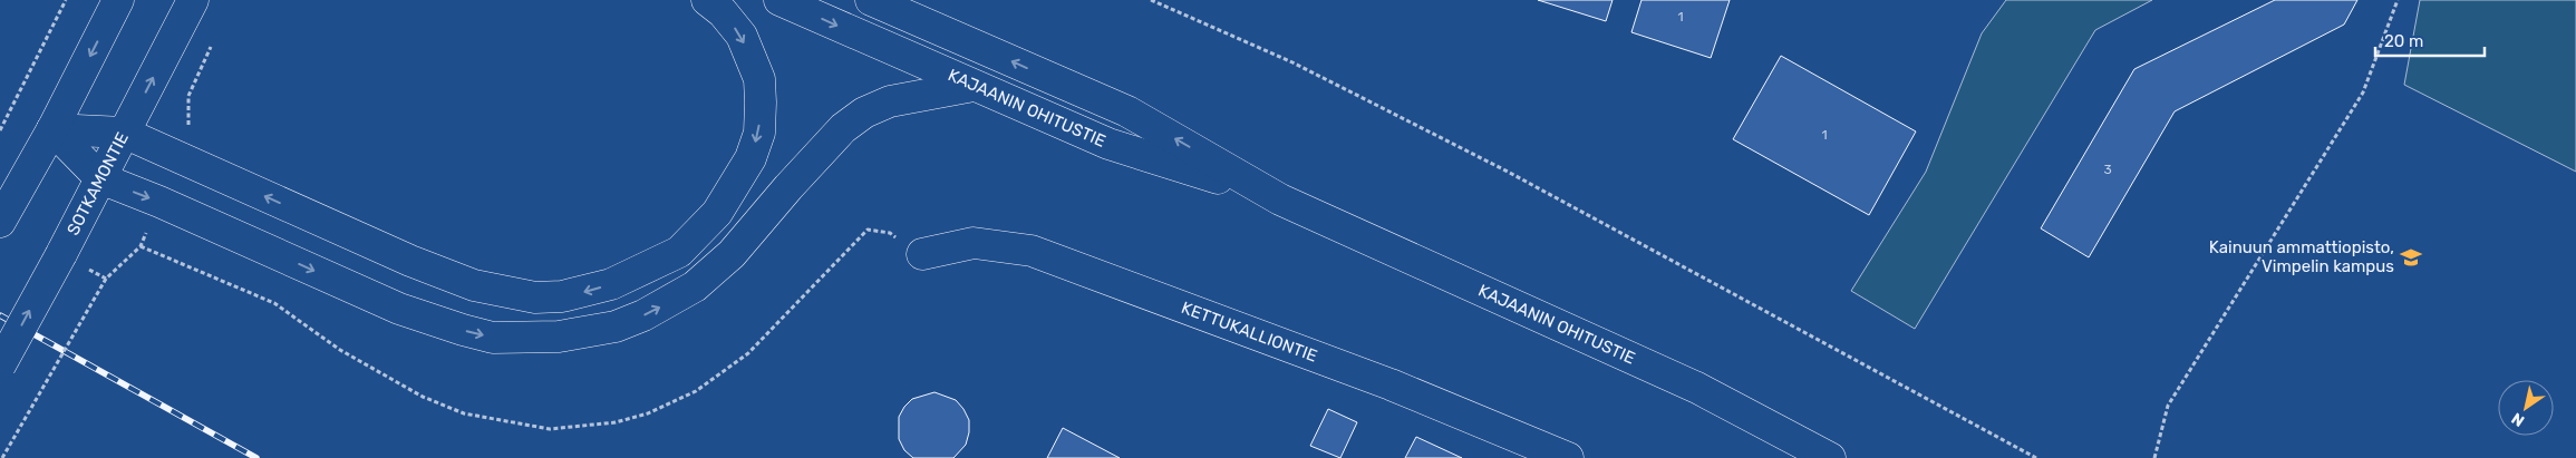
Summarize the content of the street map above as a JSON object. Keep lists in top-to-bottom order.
{
  "streets": {
    "main road": ["KAJAANIN OHITUSTIE", "SOTKAMONTIE", "KETTUKALLIONTIE"]
  },
  "places": {
    "school or university": ["Kainuun ammattiopisto, Vimpelin kampus"]
  },
  "house_numbers": ["1", "1", "3"],
  "scale_bar": "20 m",
  "north": "bottom left"
}
